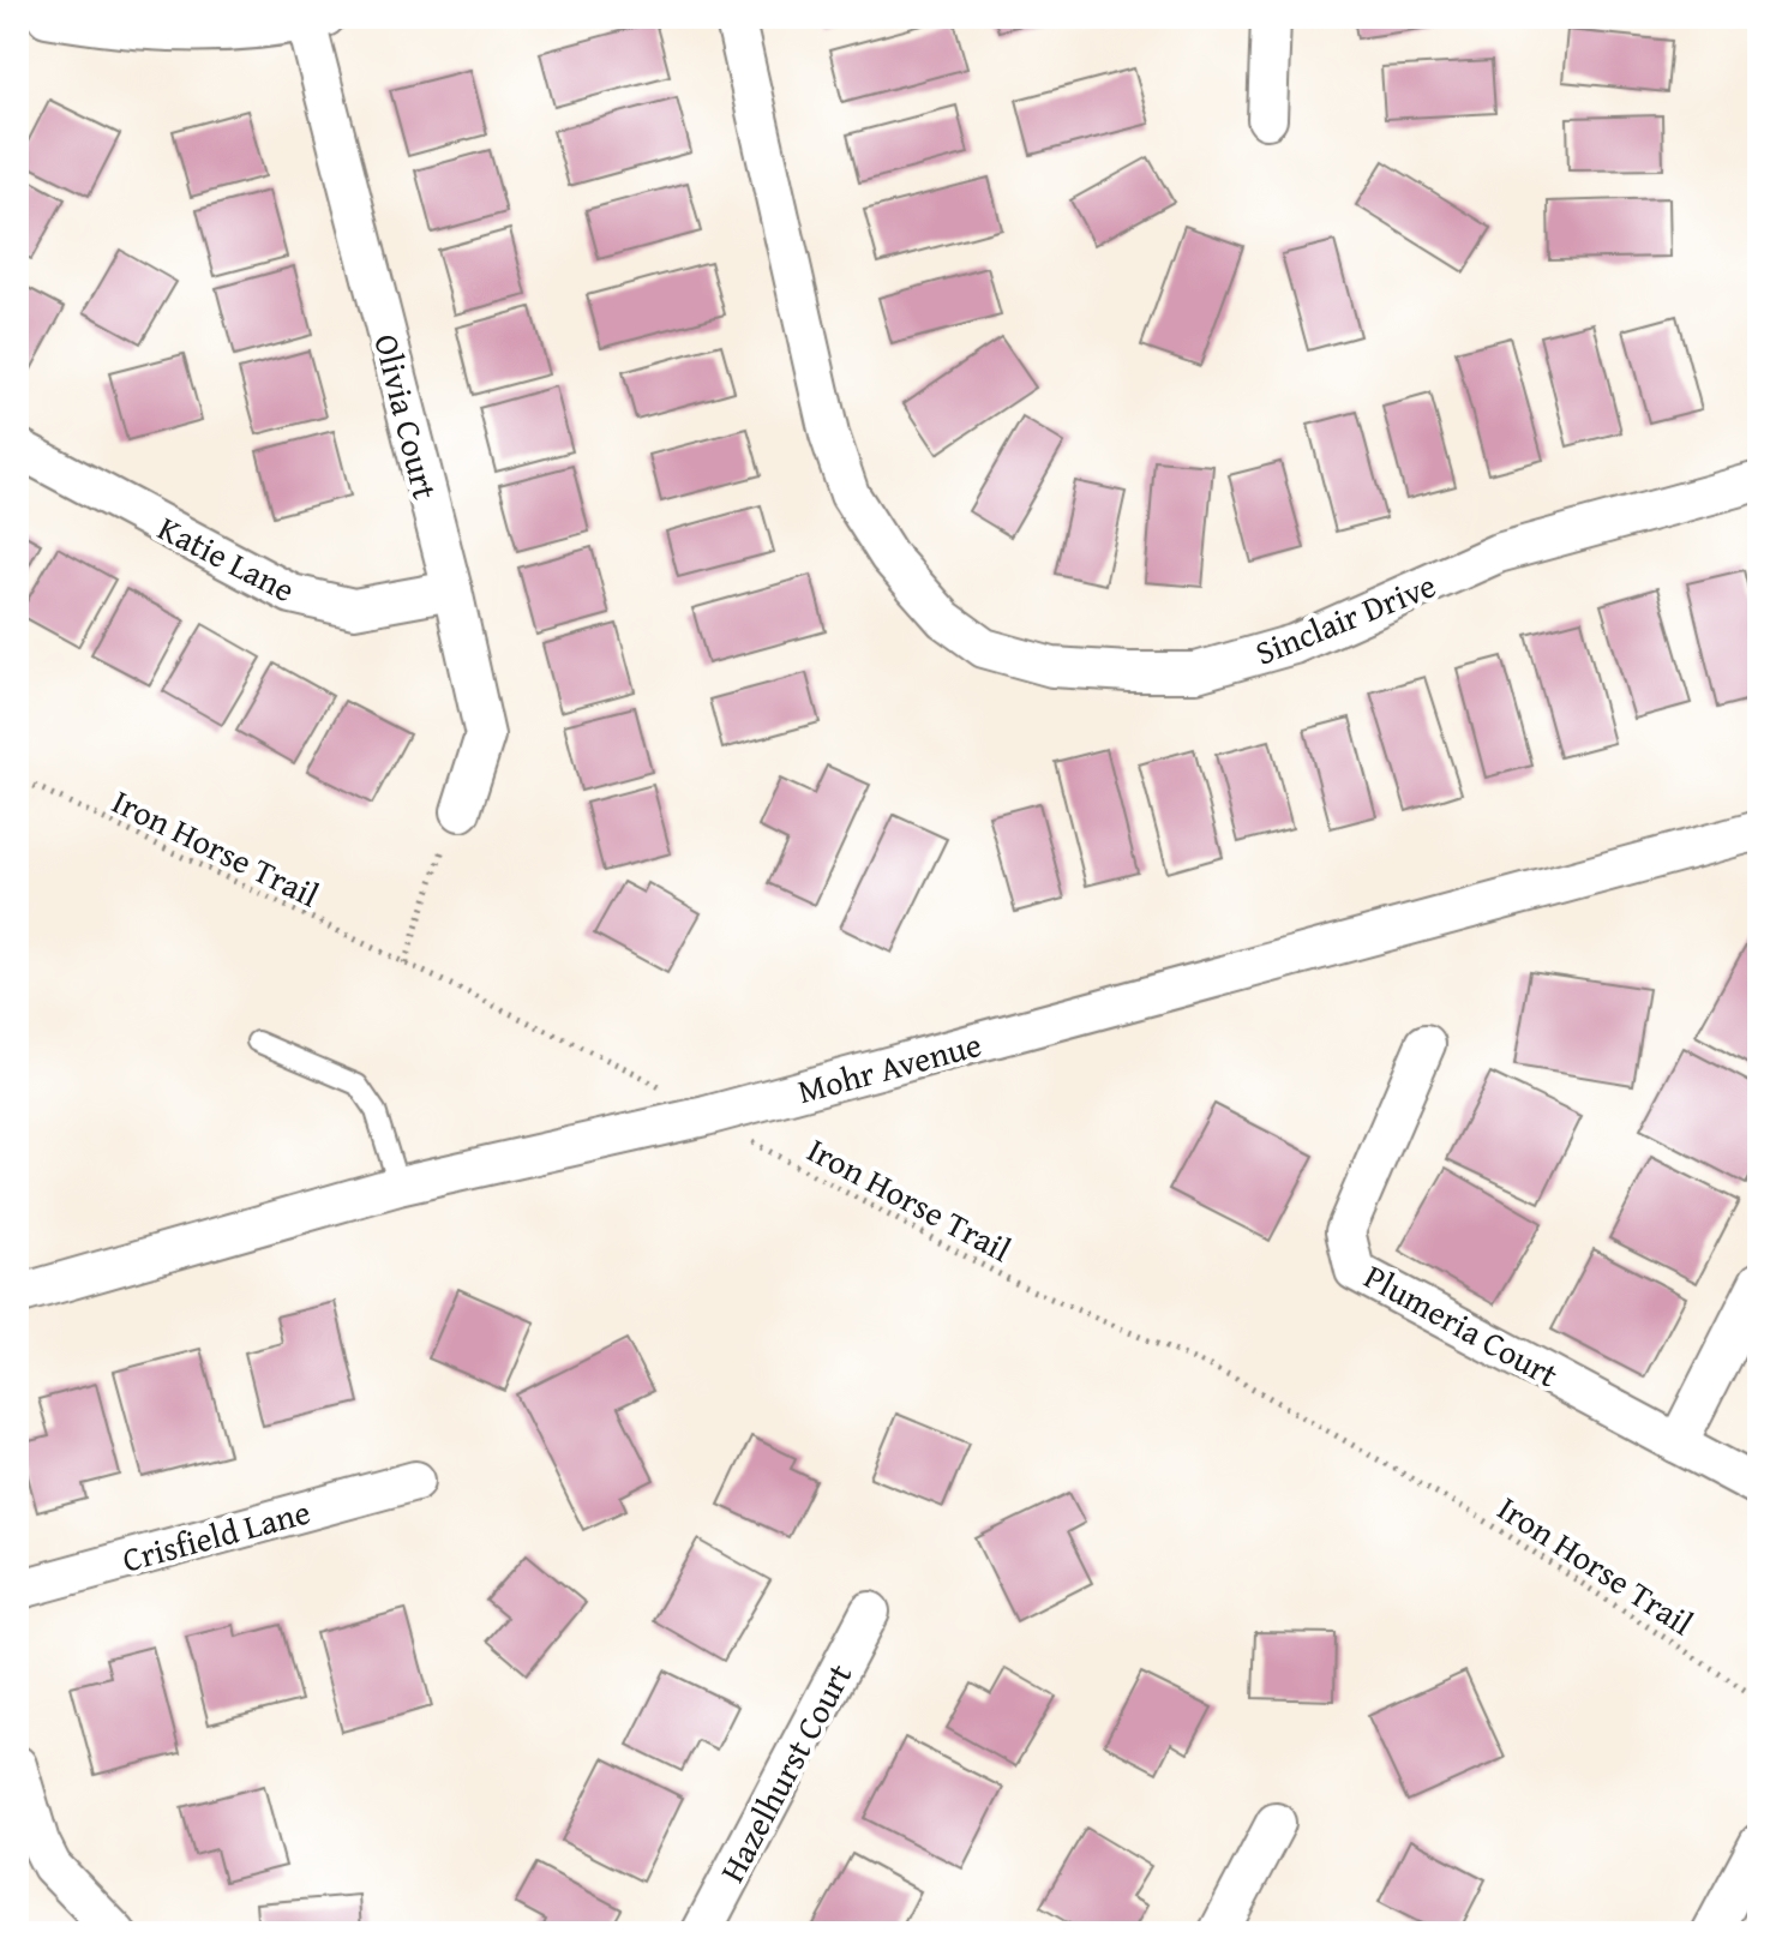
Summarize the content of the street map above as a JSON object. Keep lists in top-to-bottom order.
{
  "streets": {
    "street": [
      "Olivia Court",
      "Katie Lane",
      "Sinclair Drive",
      "Mohr Avenue",
      "Plumeria Court",
      "Crisfield Lane",
      "Hazelhurst Court"
    ],
    "path": ["Iron Horse Trail"]
  },
  "crossings": [
    ["Olivia Court", "Katie Lane"],
    ["Iron Horse Trail", "Mohr Avenue"]
  ]
}
